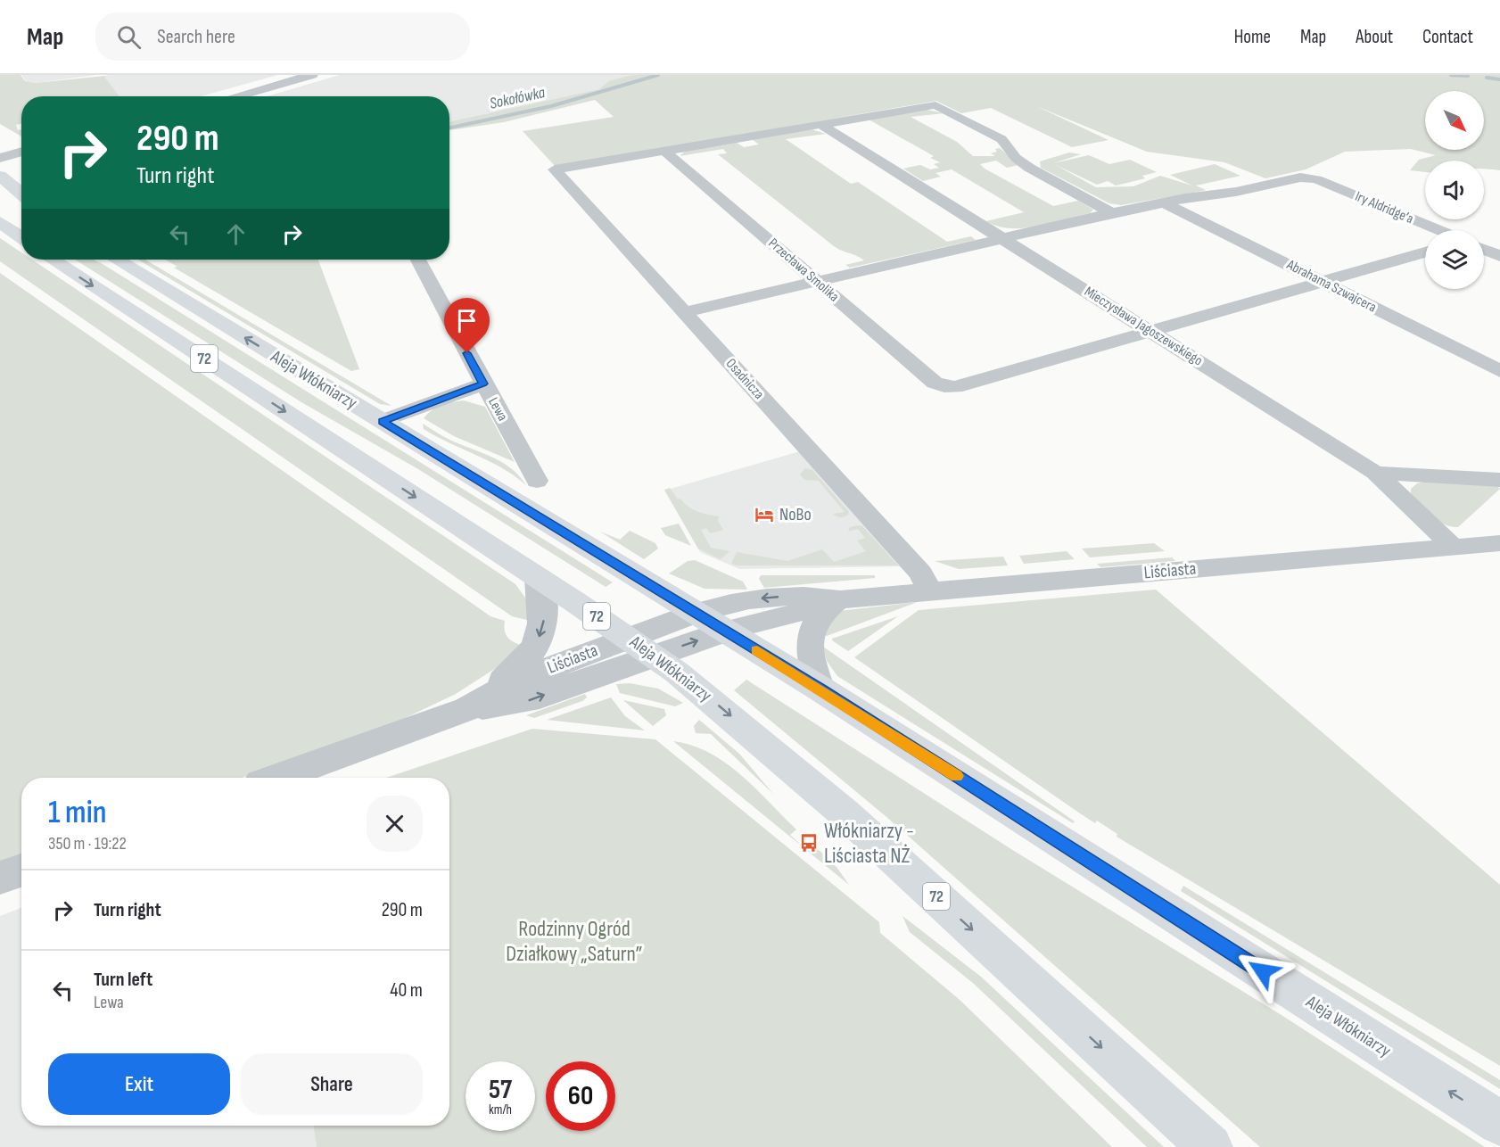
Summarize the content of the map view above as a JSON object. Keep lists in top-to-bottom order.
{
  "streets": {
    "main road": ["72", "Aleja Włókniarzy"],
    "street": [
      "Iry Aldridge’a",
      "Przecława Smolika",
      "Abrahama Szwajcera",
      "Mieczysława Jagoszewskiego",
      "Osadnicza",
      "Lewa",
      "Liściasta"
    ]
  },
  "crossings": [
    ["Iry Aldridge’a", "Abrahama Szwajcera"],
    ["Przecława Smolika", "Mieczysława Jagoszewskiego"],
    ["Przecława Smolika", "Osadnicza"],
    ["Mieczysława Jagoszewskiego", "Liściasta"],
    ["Osadnicza", "Liściasta"],
    ["Aleja Włókniarzy", "Liściasta"]
  ],
  "water": ["Sokołówka"],
  "parks": ["Rodzinny Ogród Działkowy „Saturn”"],
  "places": {
    "hotel": ["NoBo"],
    "bus stop": ["Włókniarzy - Liściasta NŻ"]
  },
  "north": "bottom right",
  "page": {
    "header": "Map",
    "search": "Search here",
    "nav": [
      "Home",
      "Map",
      "About",
      "Contact"
    ],
    "turn": ["290 m", "Turn right"],
    "heading": ["1 min", "350 m · 19:22"],
    "list": [
      {
        "name": "Turn right",
        "value": "290 m"
      },
      {
        "name": "Turn left",
        "note": "Lewa",
        "value": "40 m"
      }
    ],
    "buttons": ["Exit", "Share"],
    "speed": "57 km/h",
    "limit": "60"
  }
}
